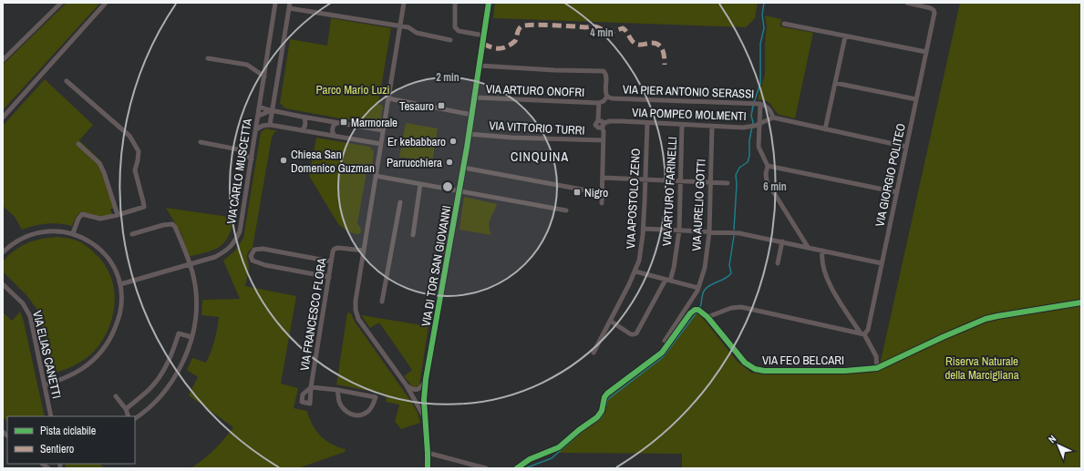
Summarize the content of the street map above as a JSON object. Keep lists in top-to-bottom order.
{
  "streets": {
    "street": [
      "VIA ARTURO ONOFRI",
      "VIA PIER ANTONIO SERASSI",
      "VIA POMPEO MOLMENTI",
      "VIA VITTORIO TURRI",
      "VIA CARLO MUSCETTA",
      "VIA GIORGIO POLITEO",
      "VIA ARTURO FARINELLI",
      "VIA APOSTOLO ZENO",
      "VIA AURELIO GOTTI",
      "VIA DI TOR SAN GIOVANNI",
      "VIA FRANCESCO FLORA",
      "VIA ELIAS CANETTI",
      "VIA FEO BELCARI"
    ]
  },
  "crossings": [
    ["VIA ARTURO ONOFRI", "VIA PIER ANTONIO SERASSI"],
    ["VIA ARTURO ONOFRI", "VIA POMPEO MOLMENTI"],
    ["VIA ARTURO ONOFRI", "VIA VITTORIO TURRI"],
    ["VIA ARTURO ONOFRI", "VIA DI TOR SAN GIOVANNI"],
    ["VIA PIER ANTONIO SERASSI", "VIA POMPEO MOLMENTI"],
    ["VIA POMPEO MOLMENTI", "VIA ARTURO FARINELLI"],
    ["VIA POMPEO MOLMENTI", "VIA APOSTOLO ZENO"],
    ["VIA POMPEO MOLMENTI", "VIA AURELIO GOTTI"],
    ["VIA VITTORIO TURRI", "VIA DI TOR SAN GIOVANNI"],
    ["VIA ARTURO FARINELLI", "VIA APOSTOLO ZENO"]
  ],
  "districts": ["CINQUINA"],
  "parks": ["Parco Mario Luzi", "Riserva Naturale della Marcigliana"],
  "places": {
    "transit": ["Tesauro", "Marmorale", "Nigro"],
    "other": ["Er kebabbaro", "Chiesa San Domenico Guzman", "Parrucchiera"]
  },
  "legend": ["Pista ciclabile", "Sentiero"],
  "north": "top left",
  "rings": ["4 min", "2 min", "6 min"]
}
